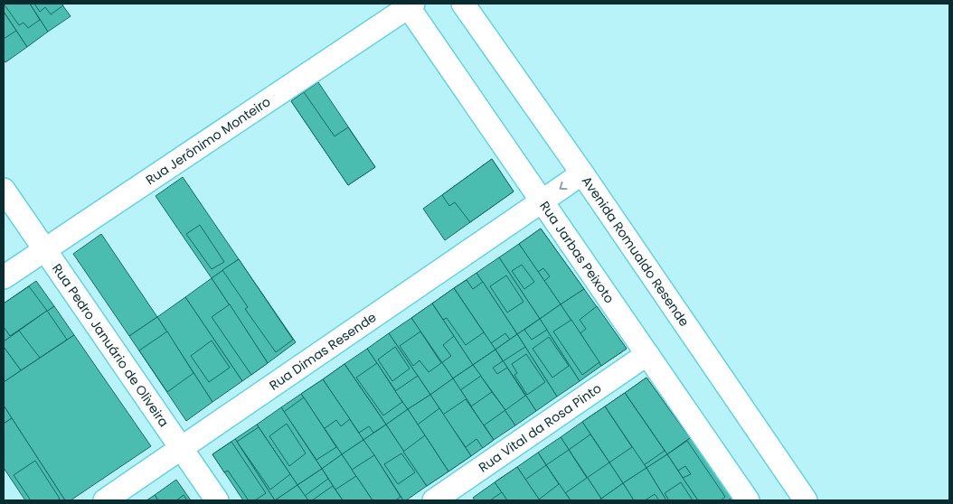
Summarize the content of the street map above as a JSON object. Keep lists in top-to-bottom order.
{
  "streets": {
    "street": [
      "Rua Jerônimo Monteiro",
      "Avenida Romualdo Resende",
      "Rua Jarbas Peixoto",
      "Rua Pedro Januário de Oliveira",
      "Rua Dimas Resende",
      "Rua Vital da Rosa Pinto"
    ]
  },
  "crossings": [
    ["Rua Jerônimo Monteiro", "Rua Jarbas Peixoto"],
    ["Rua Jerônimo Monteiro", "Rua Pedro Januário de Oliveira"],
    ["Avenida Romualdo Resende", "Rua Dimas Resende"],
    ["Rua Jarbas Peixoto", "Rua Dimas Resende"],
    ["Rua Jarbas Peixoto", "Rua Vital da Rosa Pinto"],
    ["Rua Pedro Januário de Oliveira", "Rua Dimas Resende"]
  ]
}
